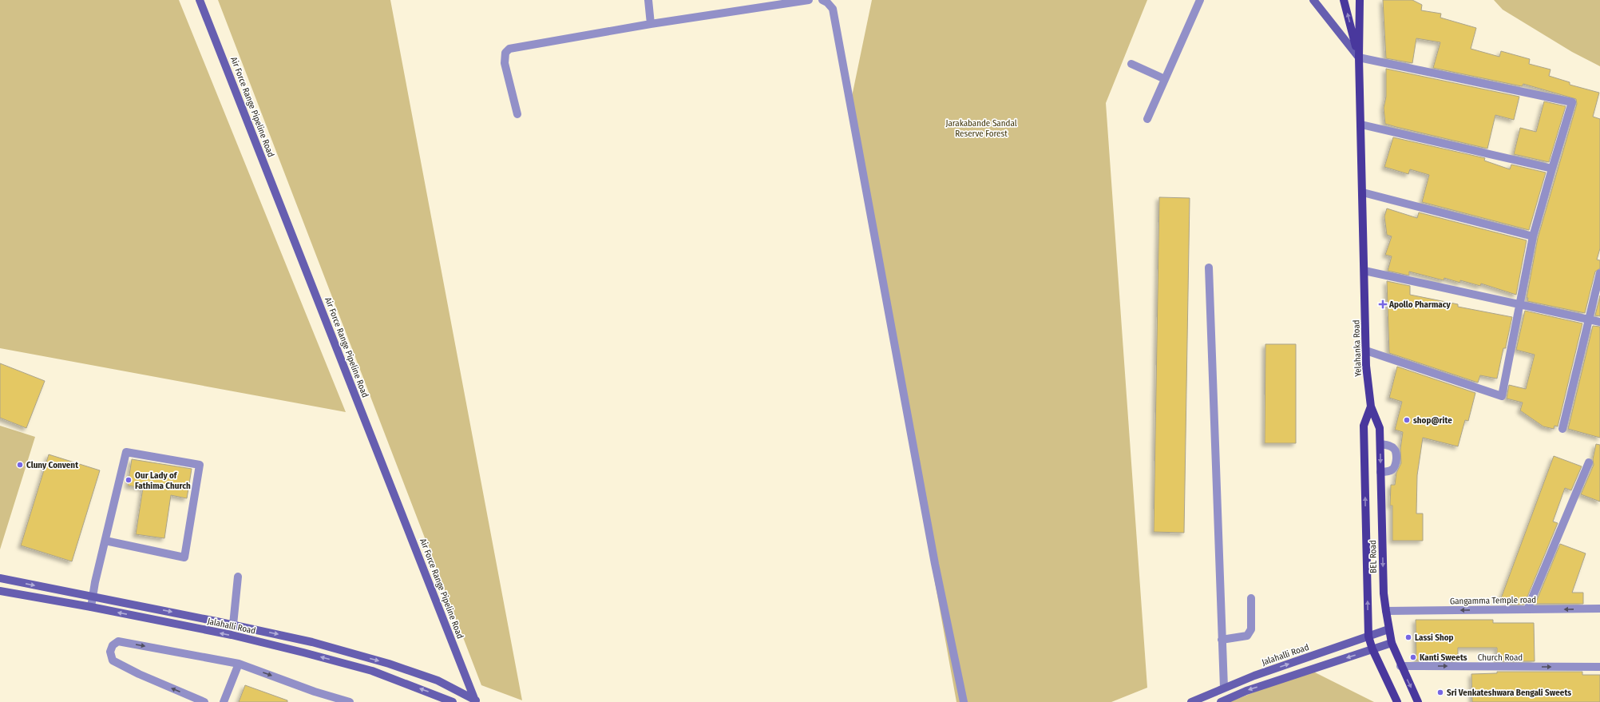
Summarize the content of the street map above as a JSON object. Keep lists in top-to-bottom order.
{
  "streets": {
    "main road": [
      "Air Force Range Pipeline Road",
      "Yelahanka Road",
      "BEL Road",
      "Jalahalli Road"
    ],
    "street": ["Gangamma Temple road", "Church Road"]
  },
  "crossings": [
    ["Yelahanka Road", "BEL Road"],
    ["Yelahanka Road", "Jalahalli Road"],
    ["BEL Road", "Gangamma Temple road"],
    ["BEL Road", "Jalahalli Road"],
    ["BEL Road", "Church Road"]
  ],
  "one_way": [
    "Yelahanka Road",
    "BEL Road",
    "Gangamma Temple road",
    "Church Road"
  ],
  "parks": ["Jarakabande Sandal Reserve Forest"],
  "places": {
    "health": ["Apollo Pharmacy"],
    "other": [
      "shop@rite",
      "Cluny Convent",
      "Our Lady of Fathima Church",
      "Lassi Shop",
      "Kanti Sweets",
      "Sri Venkateshwara Bengali Sweets"
    ]
  }
}
